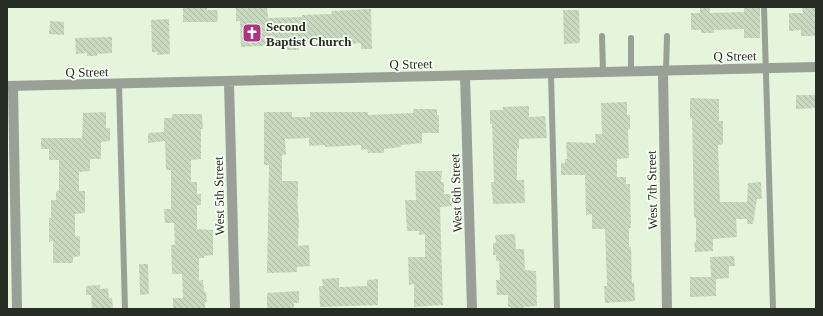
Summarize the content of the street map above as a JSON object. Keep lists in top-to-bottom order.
{
  "streets": {
    "street": [
      "Q Street",
      "West 7th Street",
      "West 6th Street",
      "West 5th Street"
    ]
  },
  "crossings": [
    ["Q Street", "West 7th Street"],
    ["Q Street", "West 6th Street"],
    ["Q Street", "West 5th Street"]
  ],
  "places": {
    "church": ["Second Baptist Church"]
  }
}
